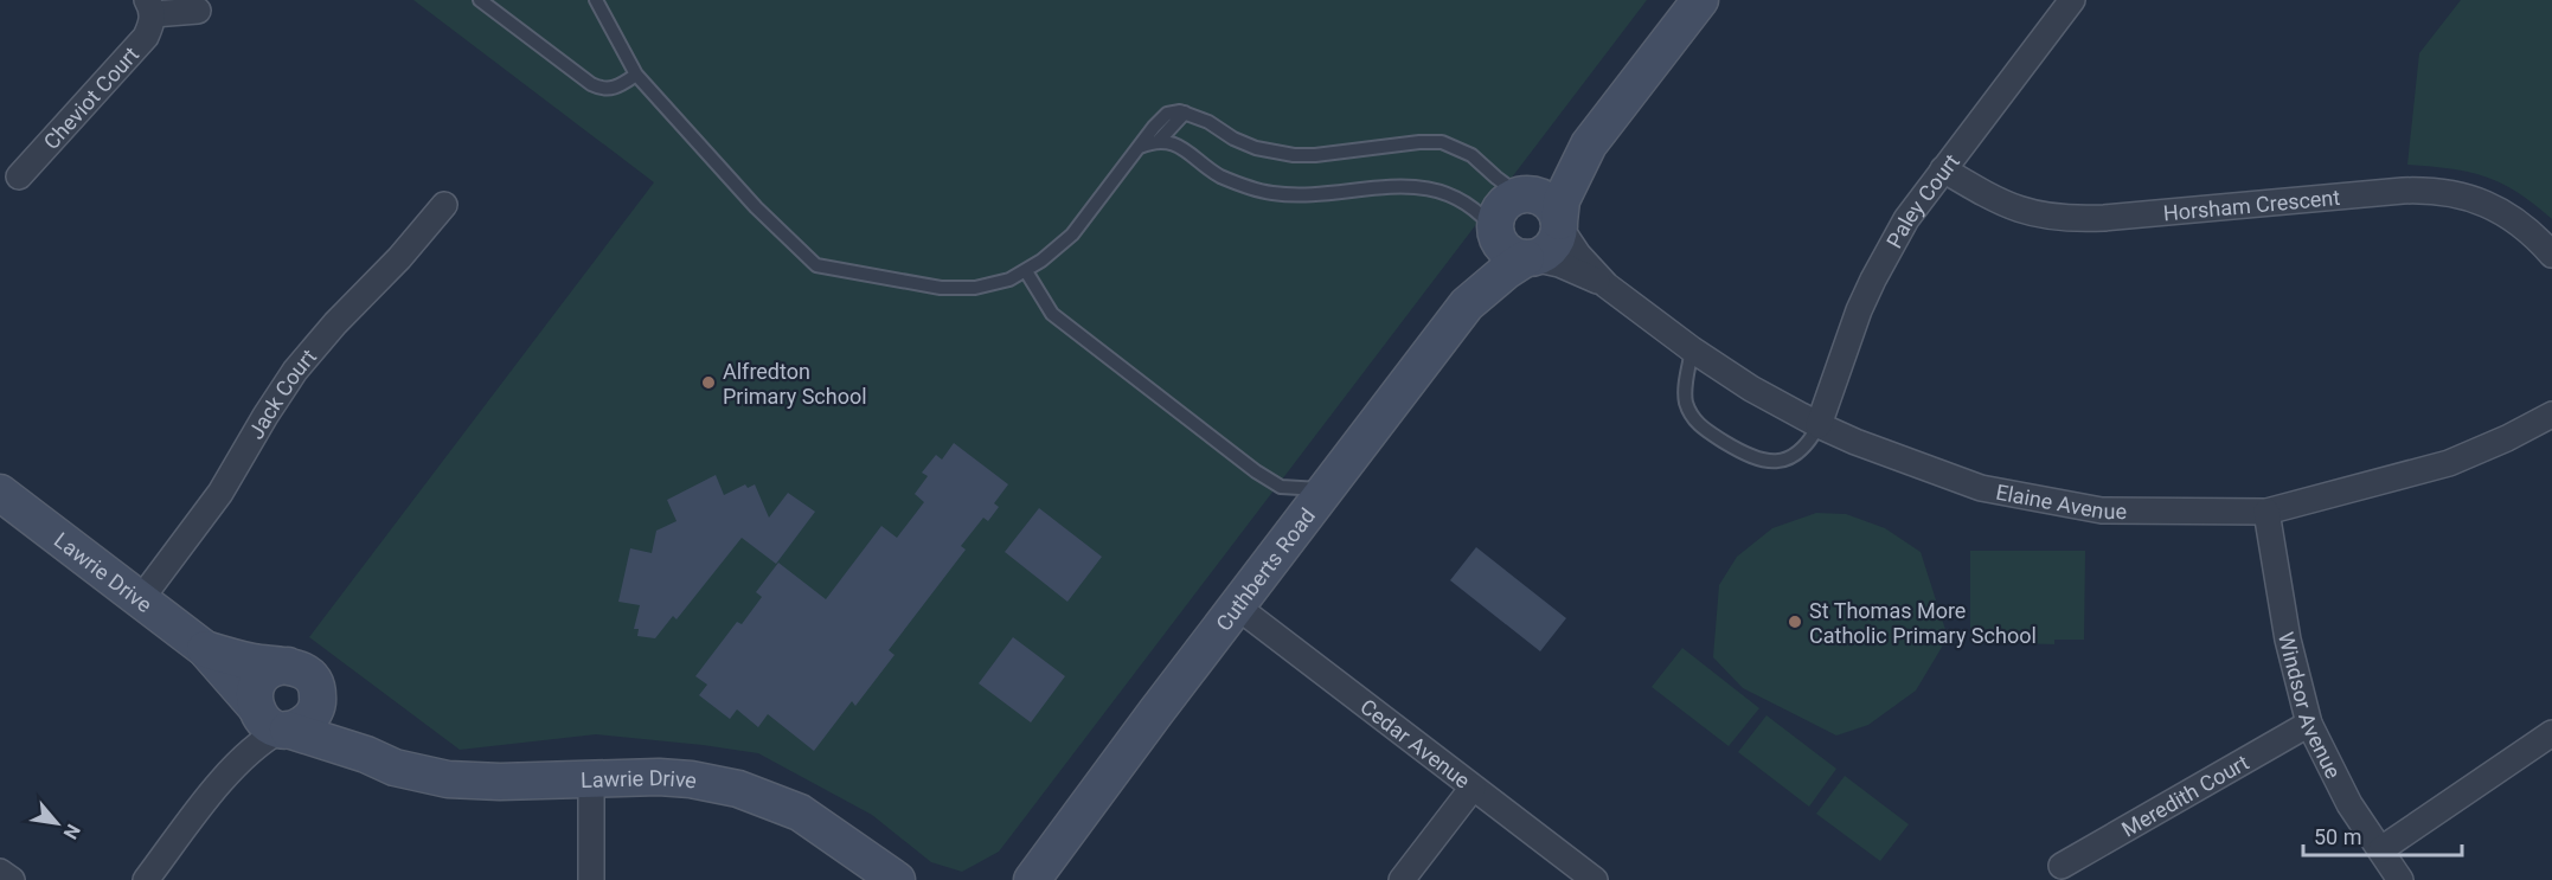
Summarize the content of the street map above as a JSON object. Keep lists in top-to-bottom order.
{
  "streets": {
    "street": [
      "Cheviot Court",
      "Paley Court",
      "Horsham Crescent",
      "Jack Court",
      "Elaine Avenue",
      "Cuthberts Road",
      "Lawrie Drive",
      "Windsor Avenue",
      "Cedar Avenue",
      "Meredith Court"
    ]
  },
  "crossings": [
    ["Paley Court", "Horsham Crescent"],
    ["Paley Court", "Elaine Avenue"],
    ["Jack Court", "Lawrie Drive"],
    ["Elaine Avenue", "Cuthberts Road"],
    ["Elaine Avenue", "Windsor Avenue"],
    ["Cuthberts Road", "Cedar Avenue"],
    ["Windsor Avenue", "Meredith Court"]
  ],
  "places": ["Alfredton Primary School", "St Thomas More Catholic Primary School"],
  "scale_bar": "50 m",
  "north": "bottom right"
}
